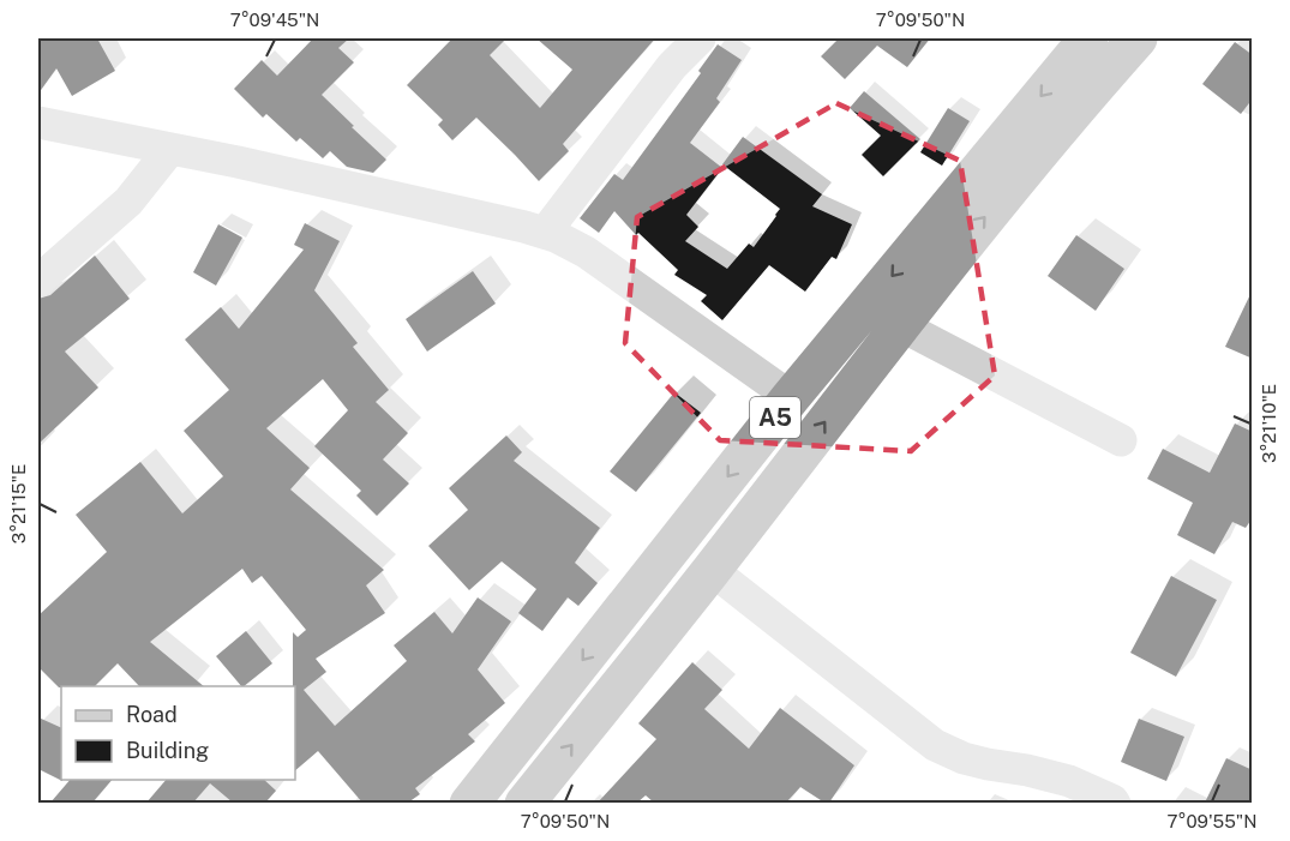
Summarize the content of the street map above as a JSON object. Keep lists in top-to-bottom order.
{
  "streets": {
    "highway": ["A5"]
  },
  "legend": ["Road", "Building"],
  "coordinates": [
    "7°09'45\"N",
    "7°09'50\"N",
    "3°21'10\"E",
    "3°21'15\"E",
    "7°09'55\"N"
  ]
}
